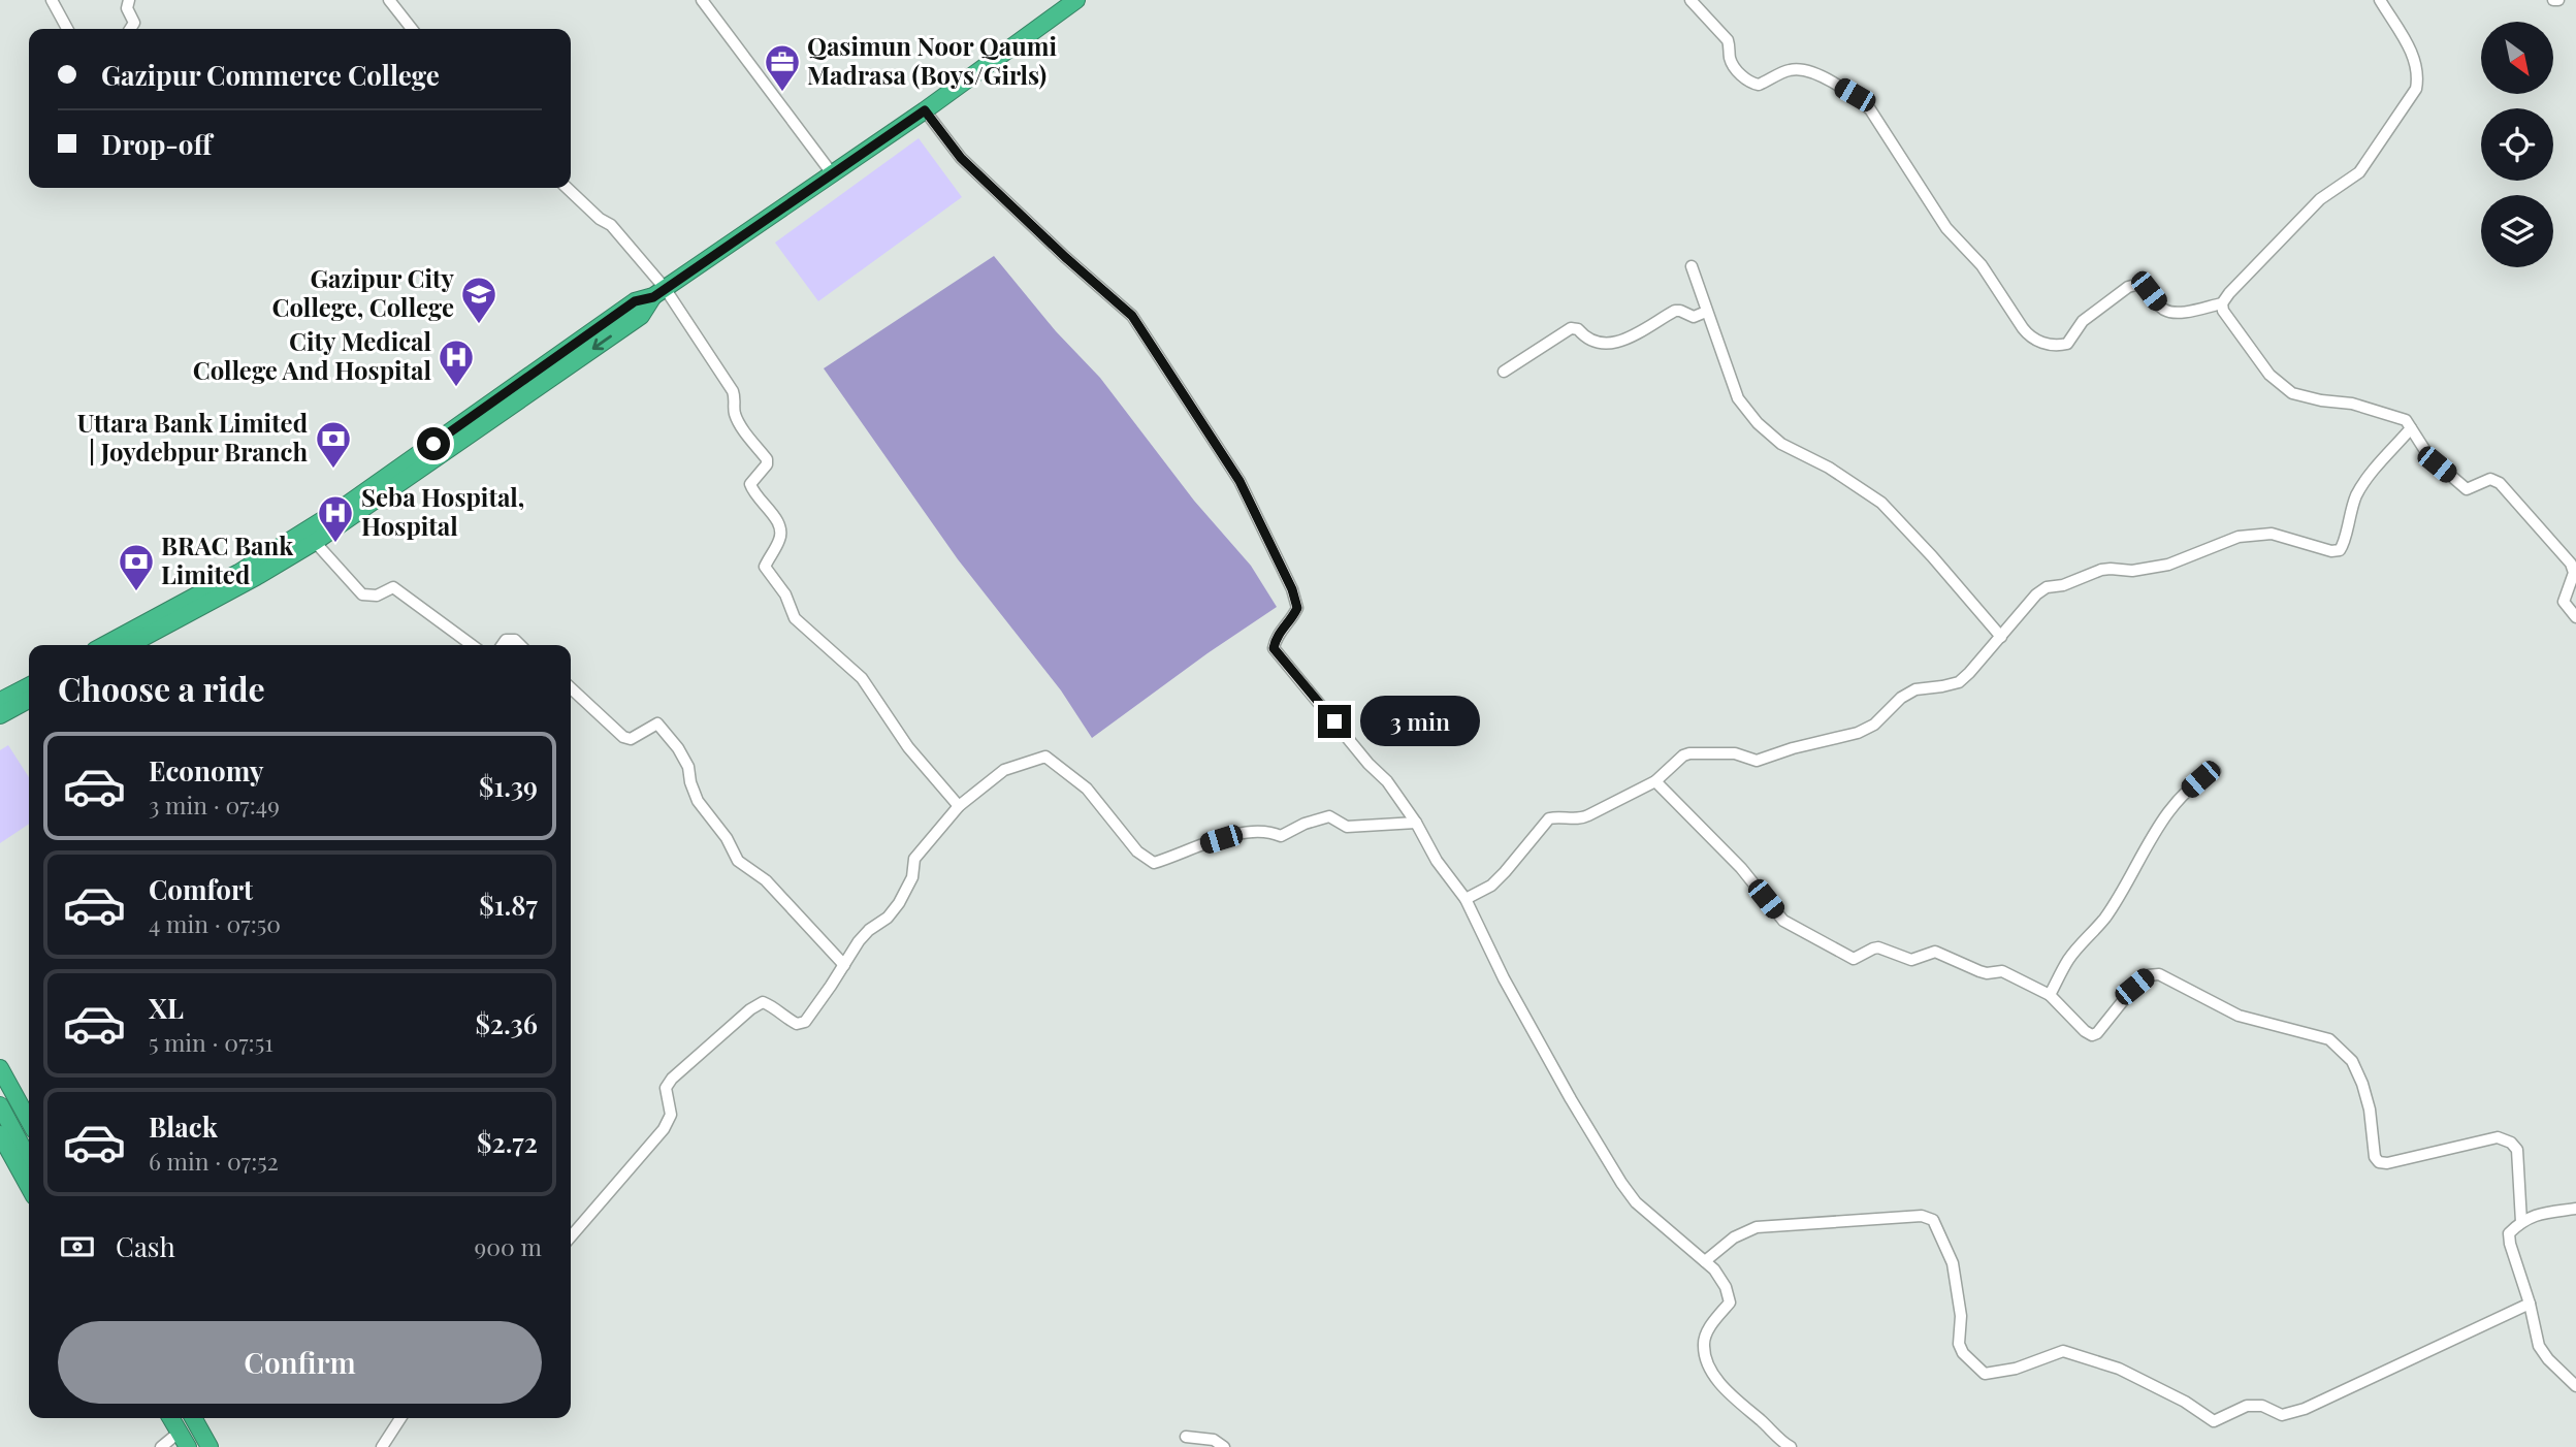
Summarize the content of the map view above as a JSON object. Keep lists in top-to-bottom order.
{
  "places": {
    "office": ["Qasimun Noor Qaumi Madrasa (Boys/Girls)"],
    "school or university": ["Gazipur City College, College"],
    "hospital": ["City Medical College And Hospital", "Seba Hospital, Hospital"],
    "bank": ["Uttara Bank Limited | Joydebpur Branch", "BRAC Bank Limited"]
  },
  "north": "bottom right",
  "page": {
    "banner": ["Gazipur Commerce College", "Drop-off"],
    "heading": "Choose a ride",
    "bubble": "3 min",
    "list": [
      {
        "name": "Economy",
        "note": "3 min · 07:49",
        "value": "$1.39"
      },
      {
        "name": "Comfort",
        "note": "4 min · 07:50",
        "value": "$1.87"
      },
      {
        "name": "XL",
        "note": "5 min · 07:51",
        "value": "$2.36"
      },
      {
        "name": "Black",
        "note": "6 min · 07:52",
        "value": "$2.72"
      }
    ],
    "pay": ["Cash", "900 m"],
    "buttons": "Confirm"
  }
}
